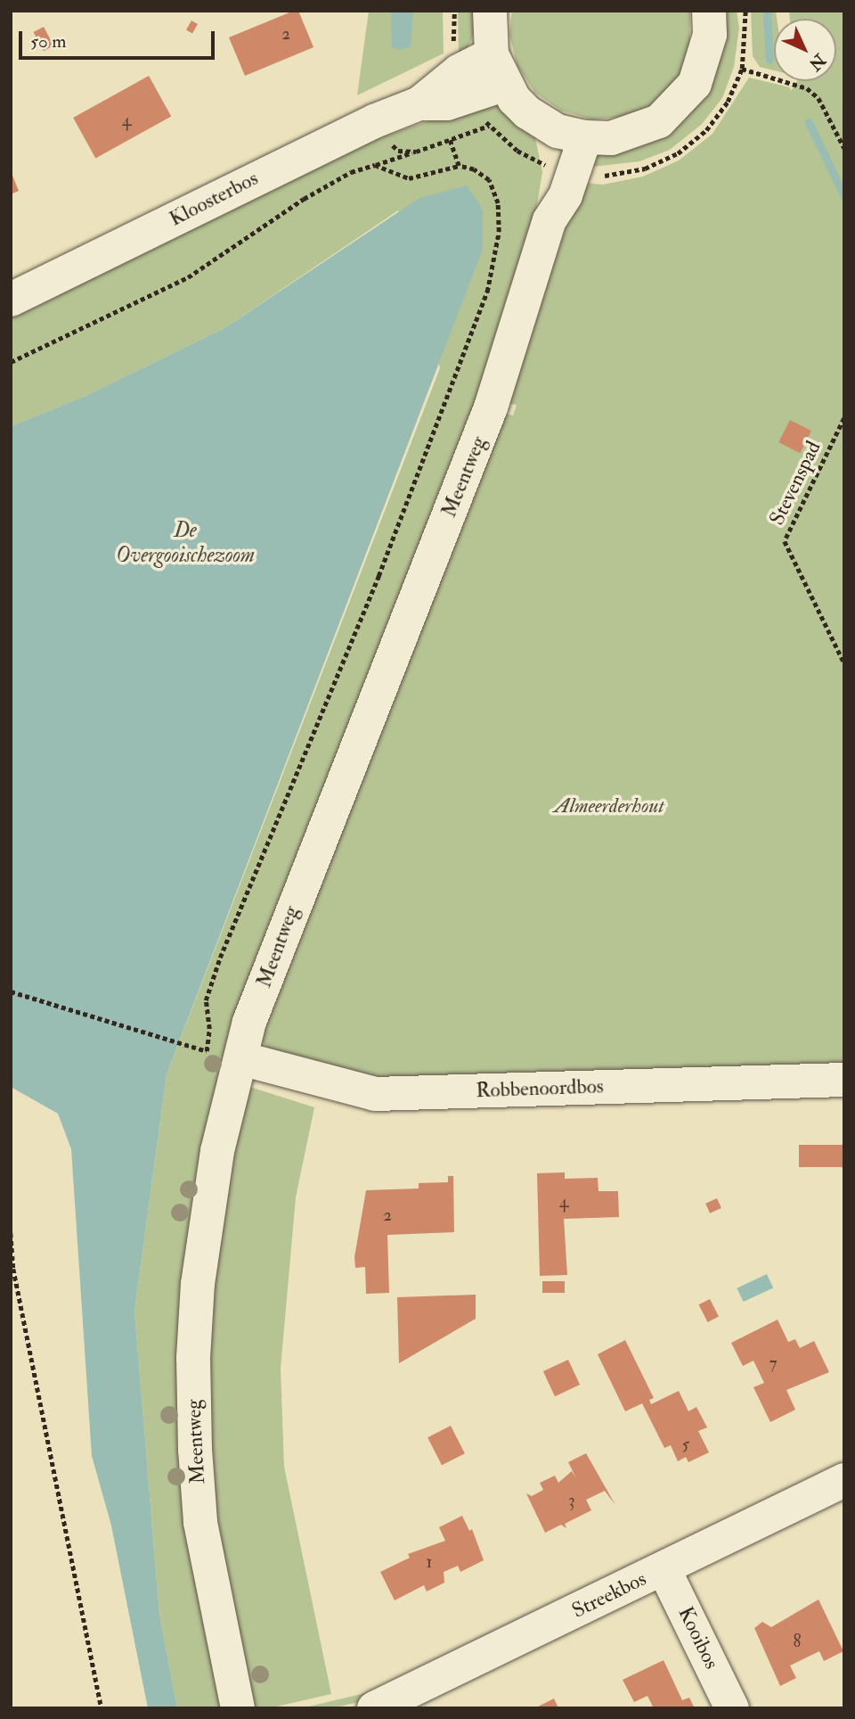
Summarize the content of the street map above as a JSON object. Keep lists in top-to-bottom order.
{
  "streets": {
    "street": [
      "Kloosterbos",
      "Meentweg",
      "Robbenoordbos",
      "Streekbos",
      "Kooibos"
    ],
    "path": ["Stevenspad"]
  },
  "crossings": [
    ["Meentweg", "Robbenoordbos"],
    ["Streekbos", "Kooibos"]
  ],
  "water": ["De Overgooischezoom"],
  "parks": ["Almeerderhout"],
  "house_numbers": [
    "2",
    "4",
    "4",
    "2",
    "7",
    "5",
    "3",
    "1",
    "8"
  ],
  "scale_bar": "50 m",
  "north": "bottom right"
}
